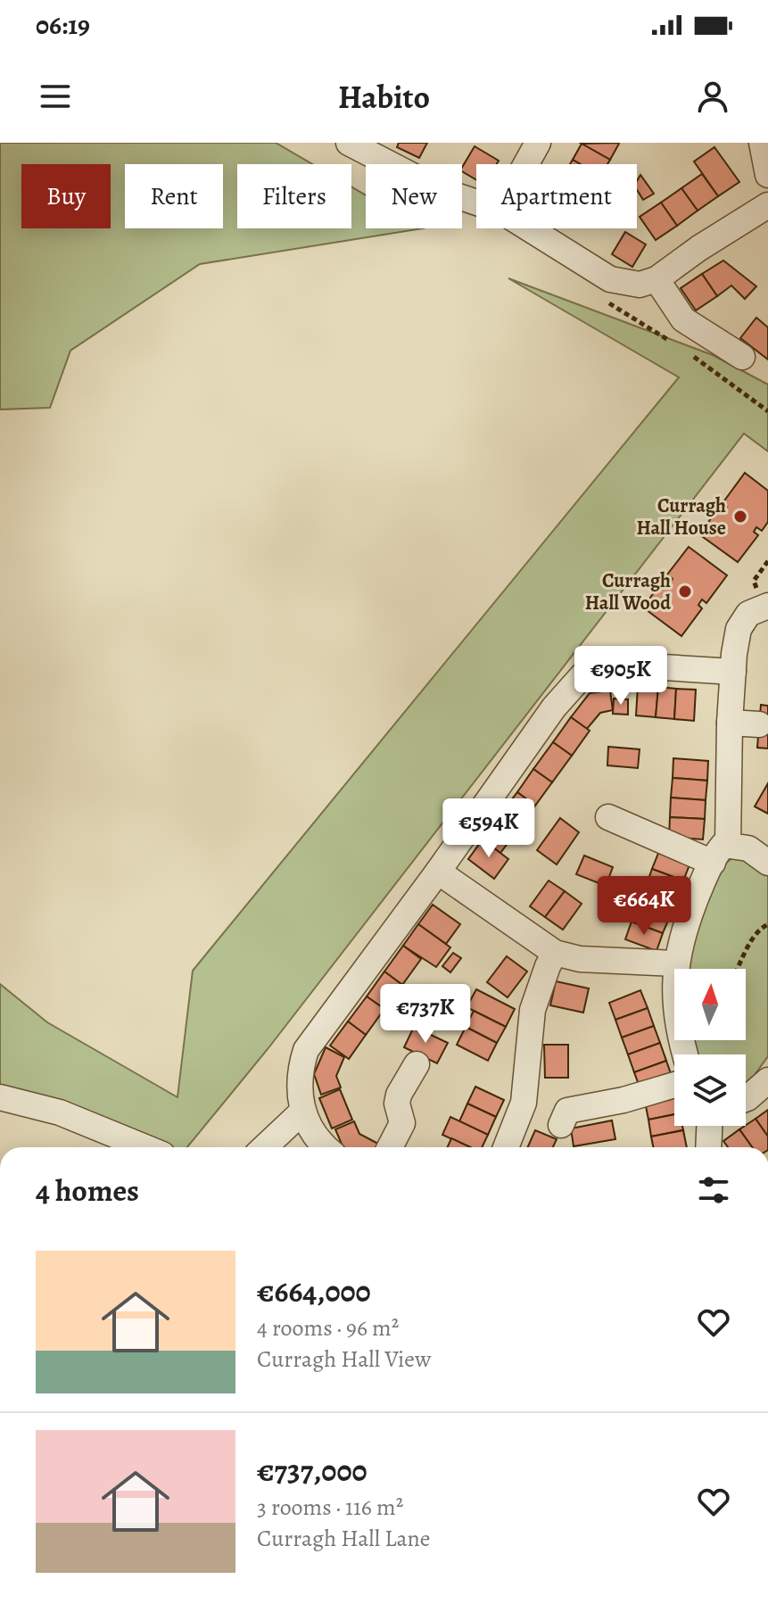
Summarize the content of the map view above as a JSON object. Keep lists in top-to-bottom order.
{
  "places": ["Curragh Hall House", "Curragh Hall Wood"],
  "north": "top",
  "page": {
    "status": "06:19",
    "header": "Habito",
    "chip": [
      "Buy",
      "Rent",
      "Filters",
      "New",
      "Apartment"
    ],
    "price": [
      "€905K",
      "€594K",
      "€664K",
      "€737K"
    ],
    "heading": "4 homes",
    "list": [
      {
        "name": "€664,000",
        "note": "4 rooms · 96 m² · Curragh Hall View"
      },
      {
        "name": "€737,000",
        "note": "3 rooms · 116 m² · Curragh Hall Lane"
      }
    ]
  }
}
